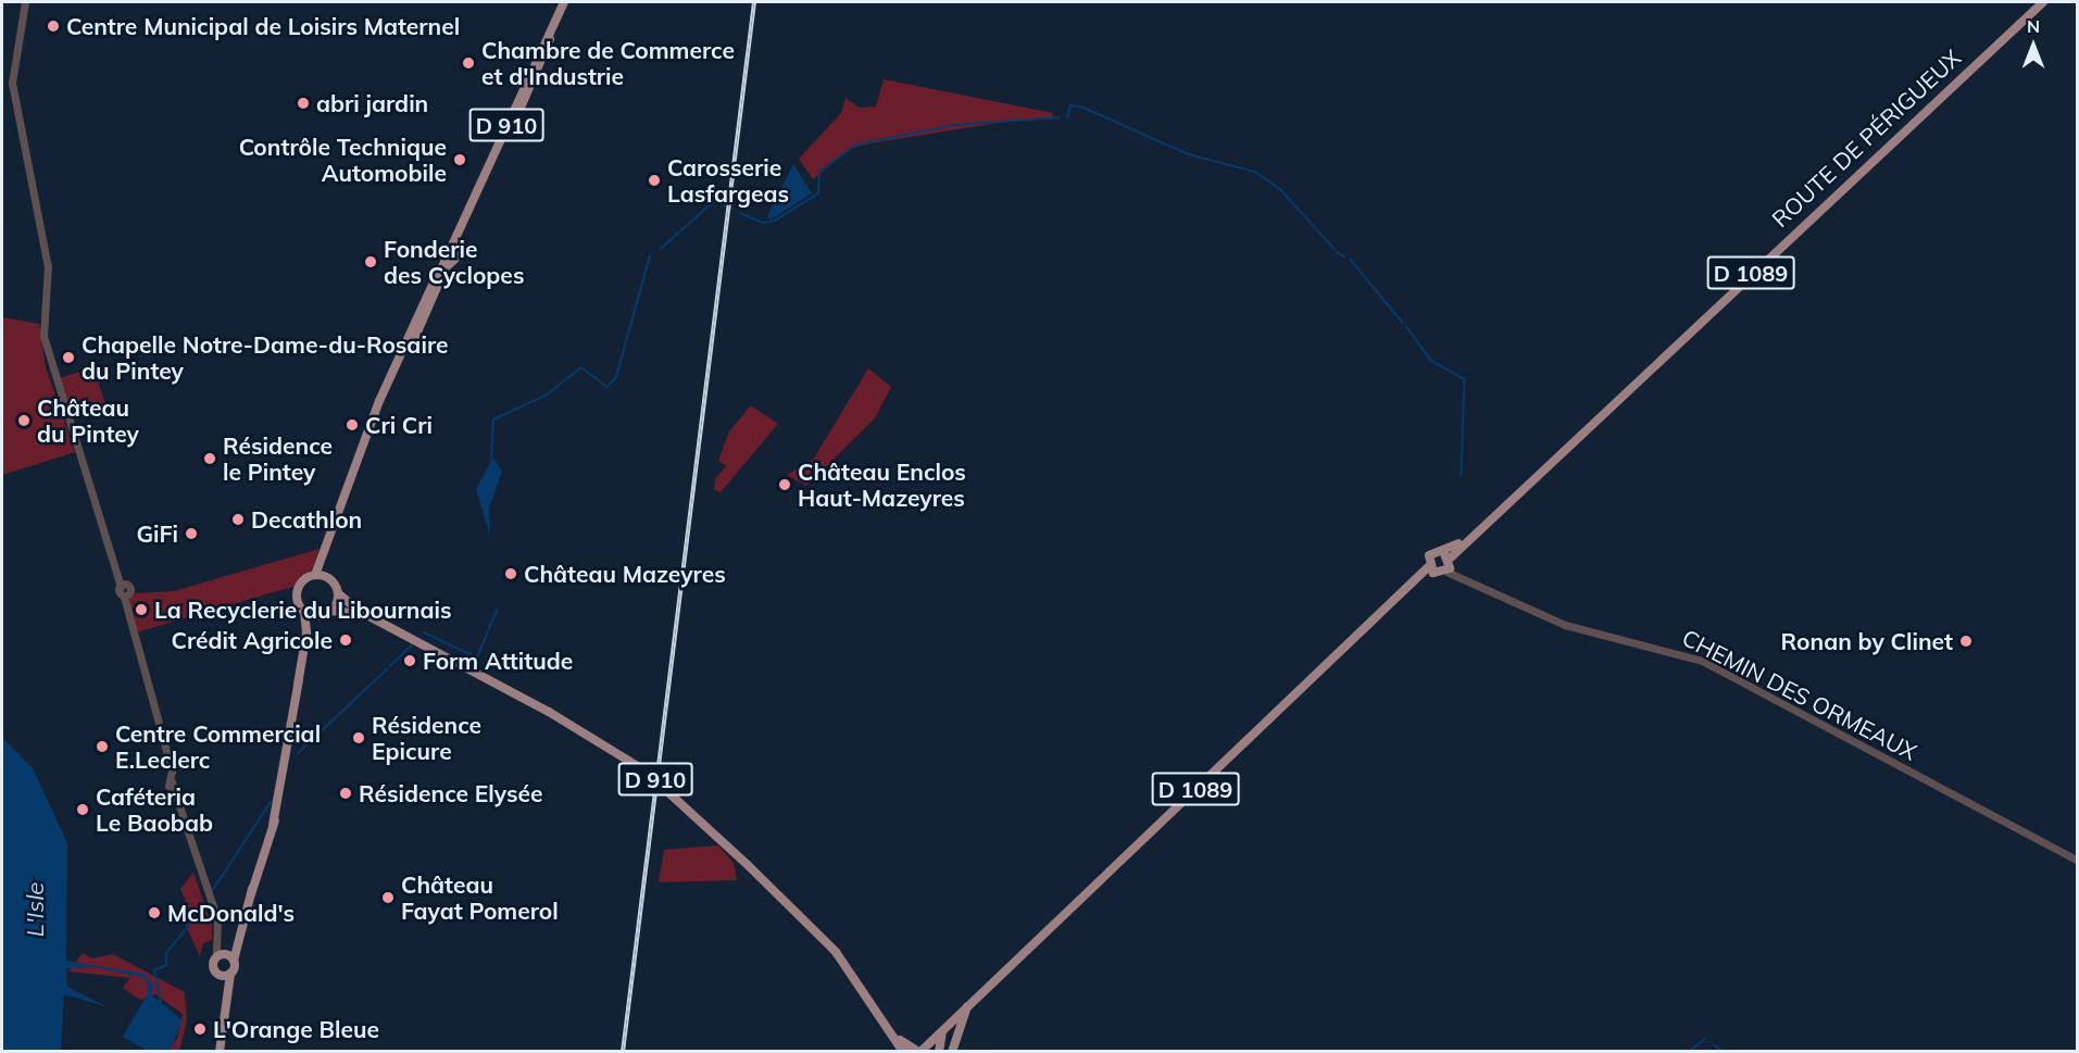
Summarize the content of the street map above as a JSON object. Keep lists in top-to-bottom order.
{
  "streets": {
    "main road": ["D 910", "ROUTE DE PÉRIGUEUX", "D 1089"],
    "street": ["CHEMIN DES ORMEAUX"]
  },
  "crossings": [
    ["D 910", "D 1089"],
    ["ROUTE DE PÉRIGUEUX", "D 1089"],
    ["ROUTE DE PÉRIGUEUX", "CHEMIN DES ORMEAUX"]
  ],
  "water": ["L'Isle"],
  "places": [
    "Centre Municipal de Loisirs Maternel",
    "Chambre de Commerce et d'Industrie",
    "abri jardin",
    "Contrôle Technique Automobile",
    "Carosserie Lasfargeas",
    "Fonderie des Cyclopes",
    "Chapelle Notre-Dame-du-Rosaire du Pintey",
    "Château du Pintey",
    "Cri Cri",
    "Résidence le Pintey",
    "Château Enclos Haut-Mazeyres",
    "Decathlon",
    "GiFi",
    "Château Mazeyres",
    "La Recyclerie du Libournais",
    "Crédit Agricole",
    "Ronan by Clinet",
    "Form Attitude",
    "Résidence Epicure",
    "Centre Commercial E.Leclerc",
    "Résidence Elysée",
    "Caféteria Le Baobab",
    "Château Fayat Pomerol",
    "McDonald's",
    "L'Orange Bleue"
  ],
  "north": "top"
}
